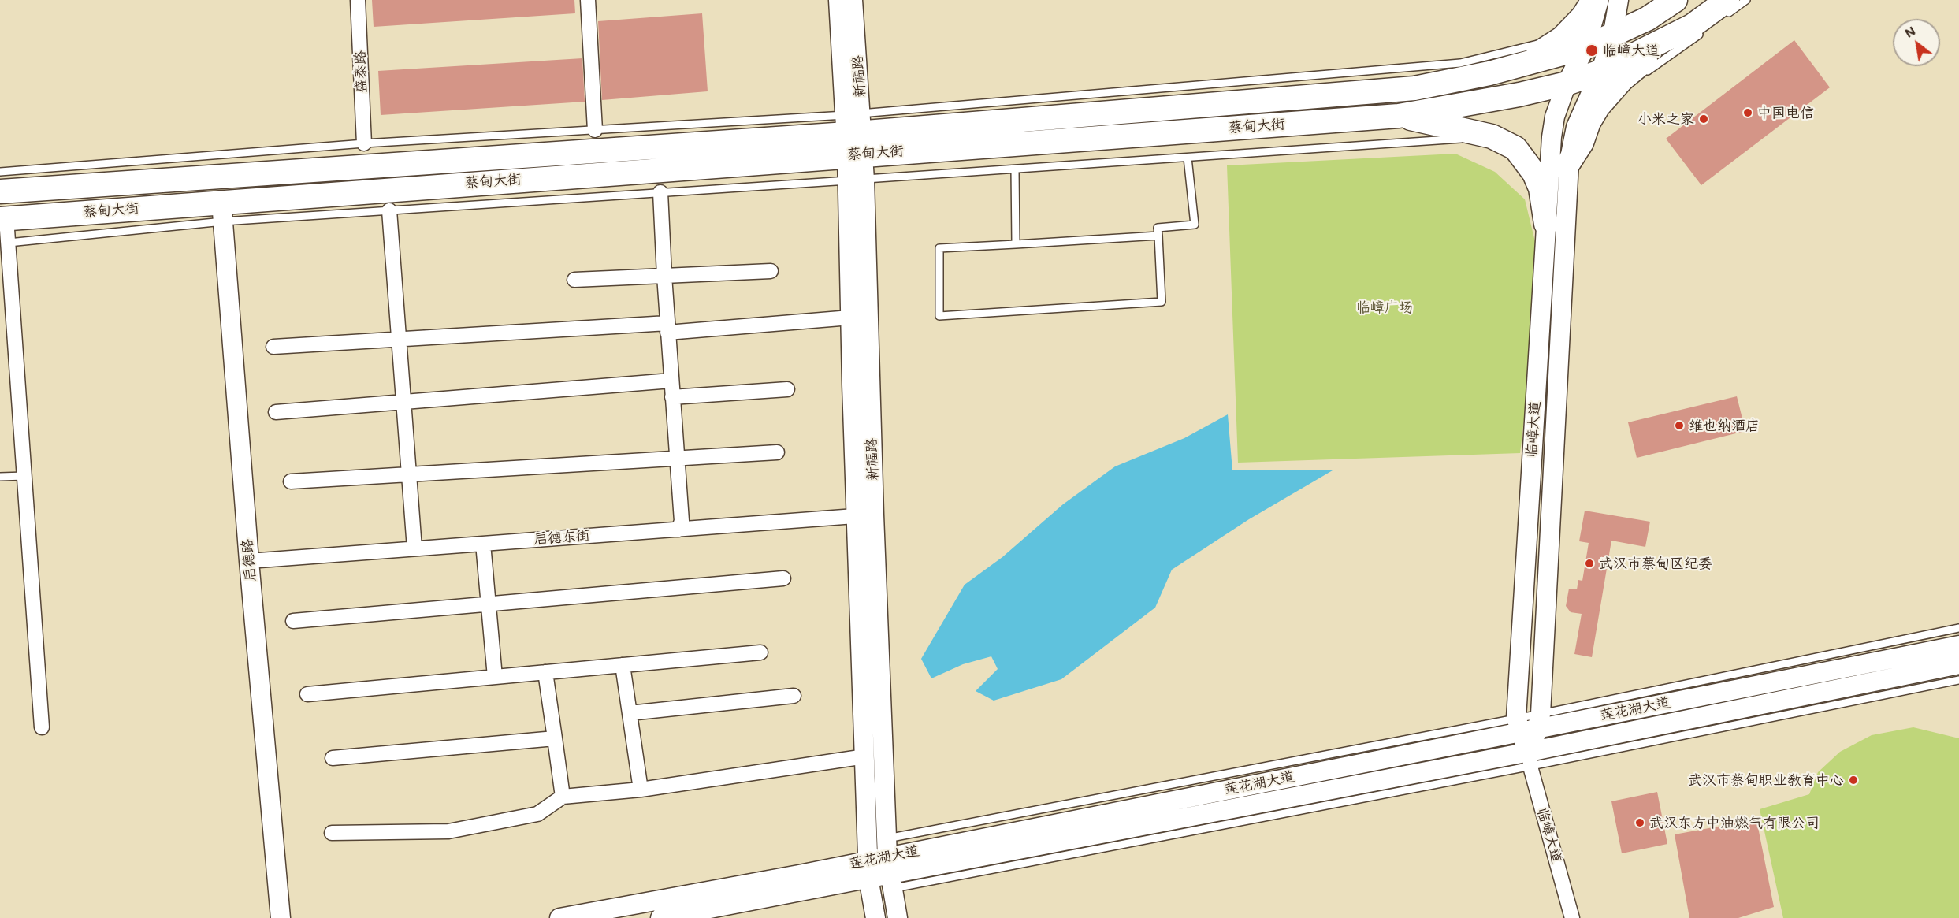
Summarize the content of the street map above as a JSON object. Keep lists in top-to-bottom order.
{
  "streets": {
    "main road": ["蔡甸大街"],
    "street": [
      "盛泰路",
      "新福路",
      "临嶂大道",
      "启德东街",
      "启德路",
      "莲花湖大道"
    ]
  },
  "crossings": [
    ["盛泰路", "蔡甸大街"],
    ["新福路", "蔡甸大街"],
    ["新福路", "启德东街"],
    ["新福路", "莲花湖大道"],
    ["蔡甸大街", "临嶂大道"],
    ["蔡甸大街", "启德路"],
    ["临嶂大道", "莲花湖大道"],
    ["启德东街", "启德路"]
  ],
  "parks": ["临嶂广场"],
  "places": [
    "临嶂大道",
    "中国电信",
    "小米之家",
    "维也纳酒店",
    "武汉市蔡甸区纪委",
    "武汉市蔡甸职业教育中心",
    "武汉东方中油燃气有限公司"
  ],
  "north": "top left"
}
